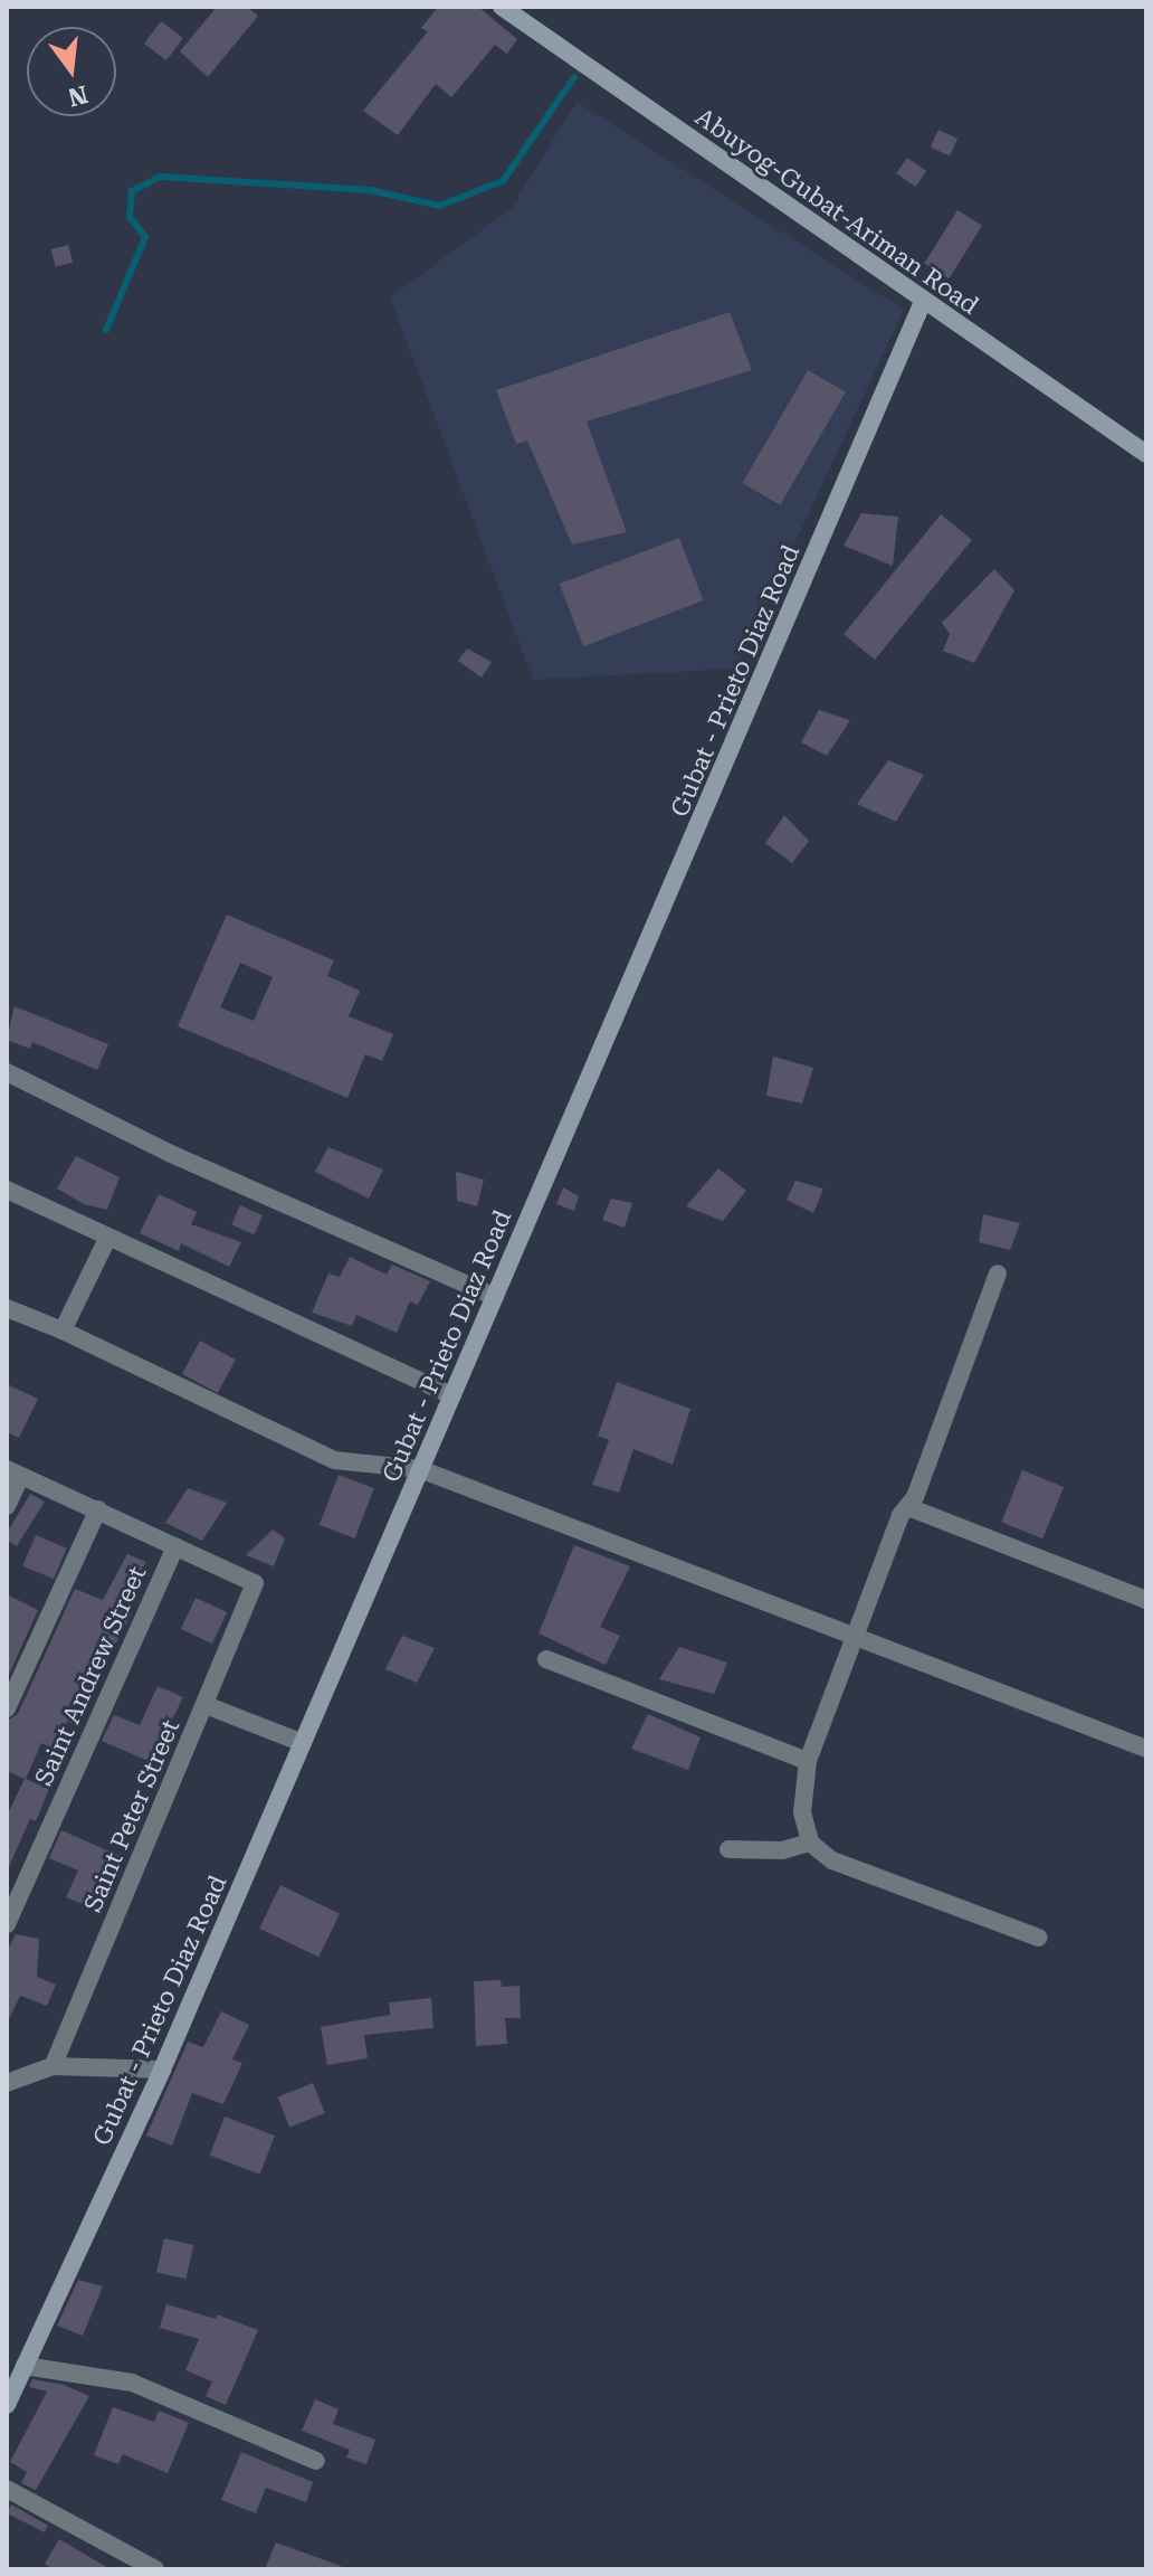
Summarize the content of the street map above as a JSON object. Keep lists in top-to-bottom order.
{
  "streets": {
    "main road": ["Abuyog-Gubat-Ariman Road", "Gubat - Prieto Diaz Road"],
    "street": ["Saint Andrew Street", "Saint Peter Street"]
  },
  "crossings": [
    ["Abuyog-Gubat-Ariman Road", "Gubat - Prieto Diaz Road"],
    ["Saint Andrew Street", "Saint Peter Street"]
  ],
  "north": "bottom"
}
